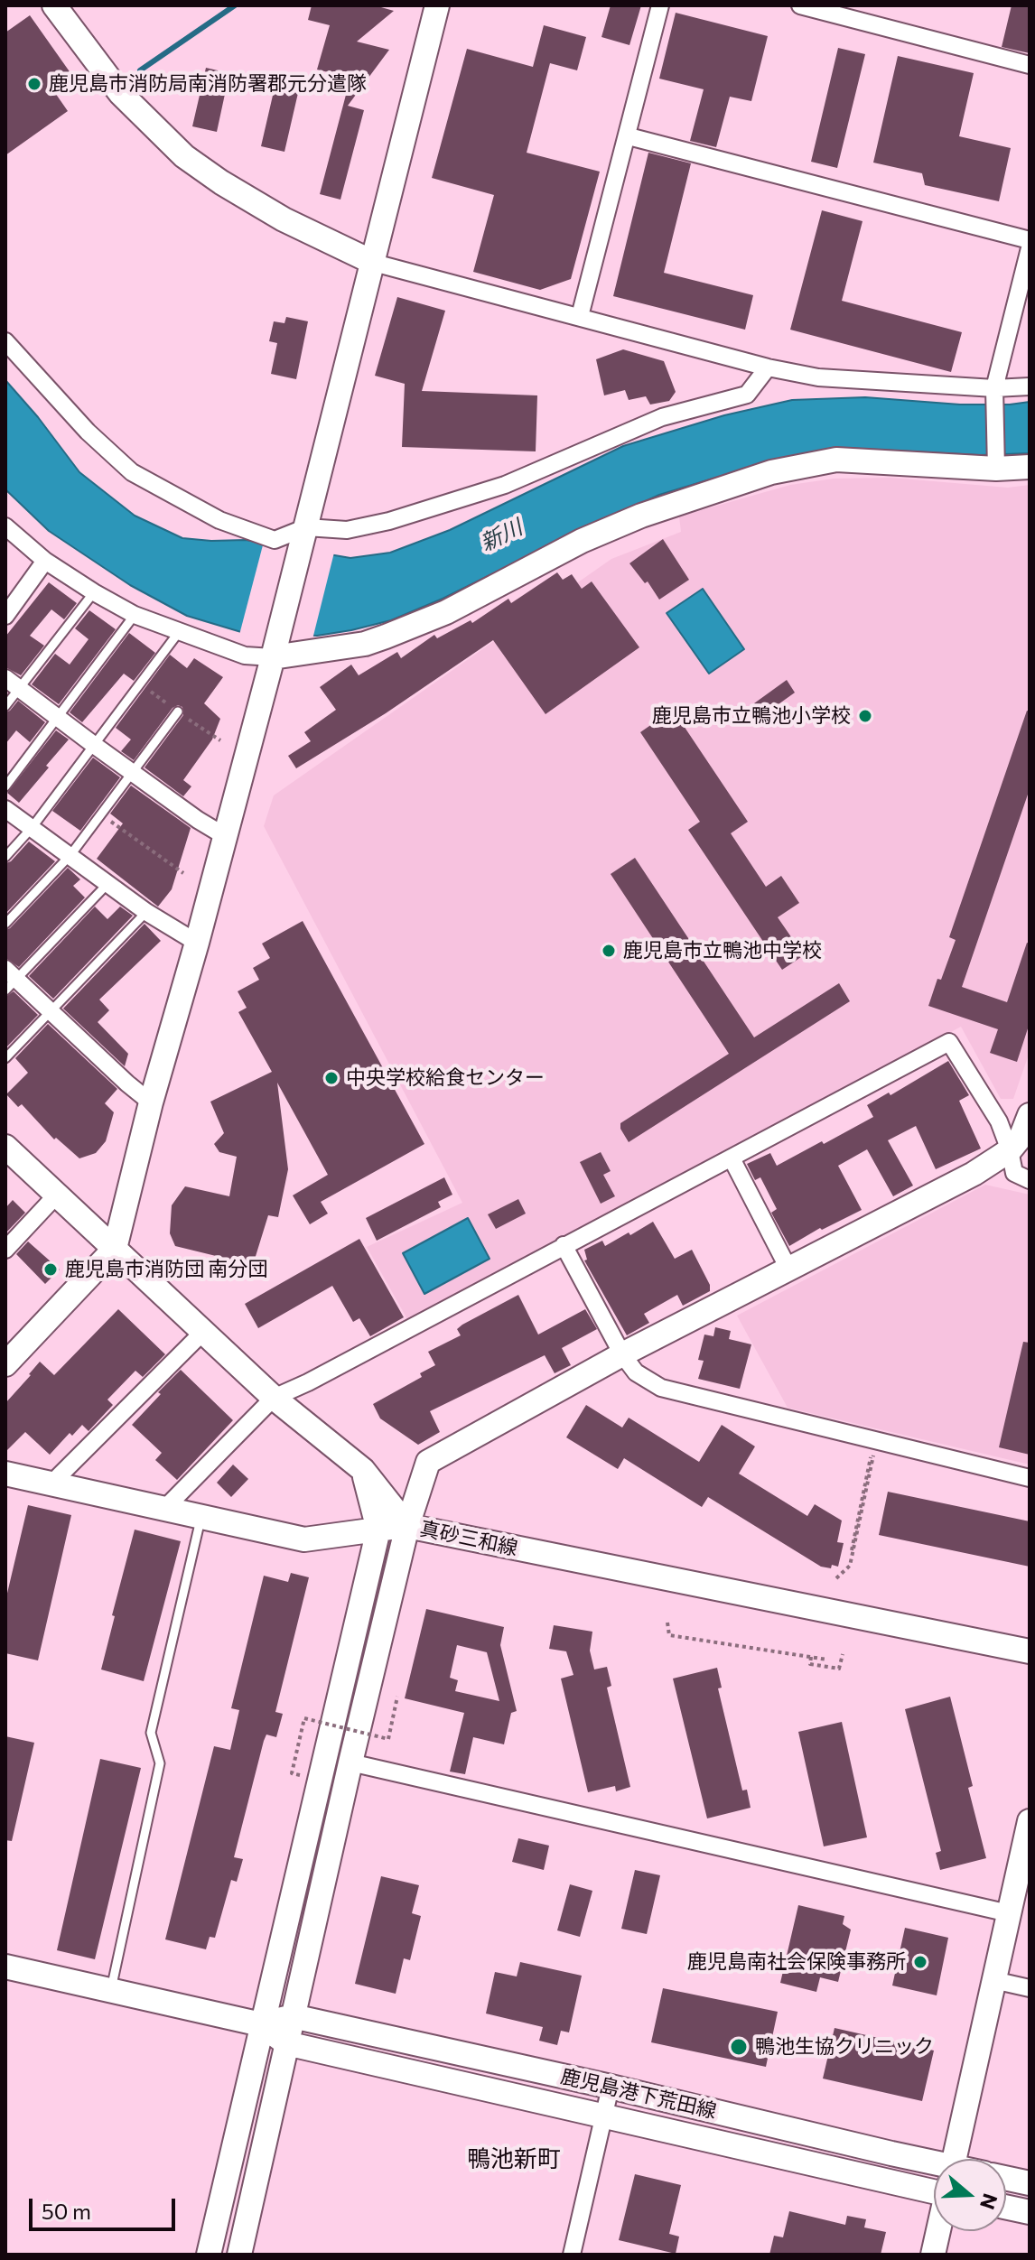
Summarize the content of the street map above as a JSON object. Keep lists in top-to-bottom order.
{
  "streets": {
    "street": ["真砂三和線", "鹿児島港下荒田線"]
  },
  "districts": ["鴨池新町"],
  "water": ["新川"],
  "places": [
    "鹿児島市消防局南消防署郡元分遣隊",
    "鹿児島市立鴨池小学校",
    "鹿児島市立鴨池中学校",
    "中央学校給食センター",
    "鹿児島市消防団 南分団",
    "鹿児島南社会保険事務所",
    "鴨池生協クリニック"
  ],
  "scale_bar": "50 m",
  "north": "right"
}
